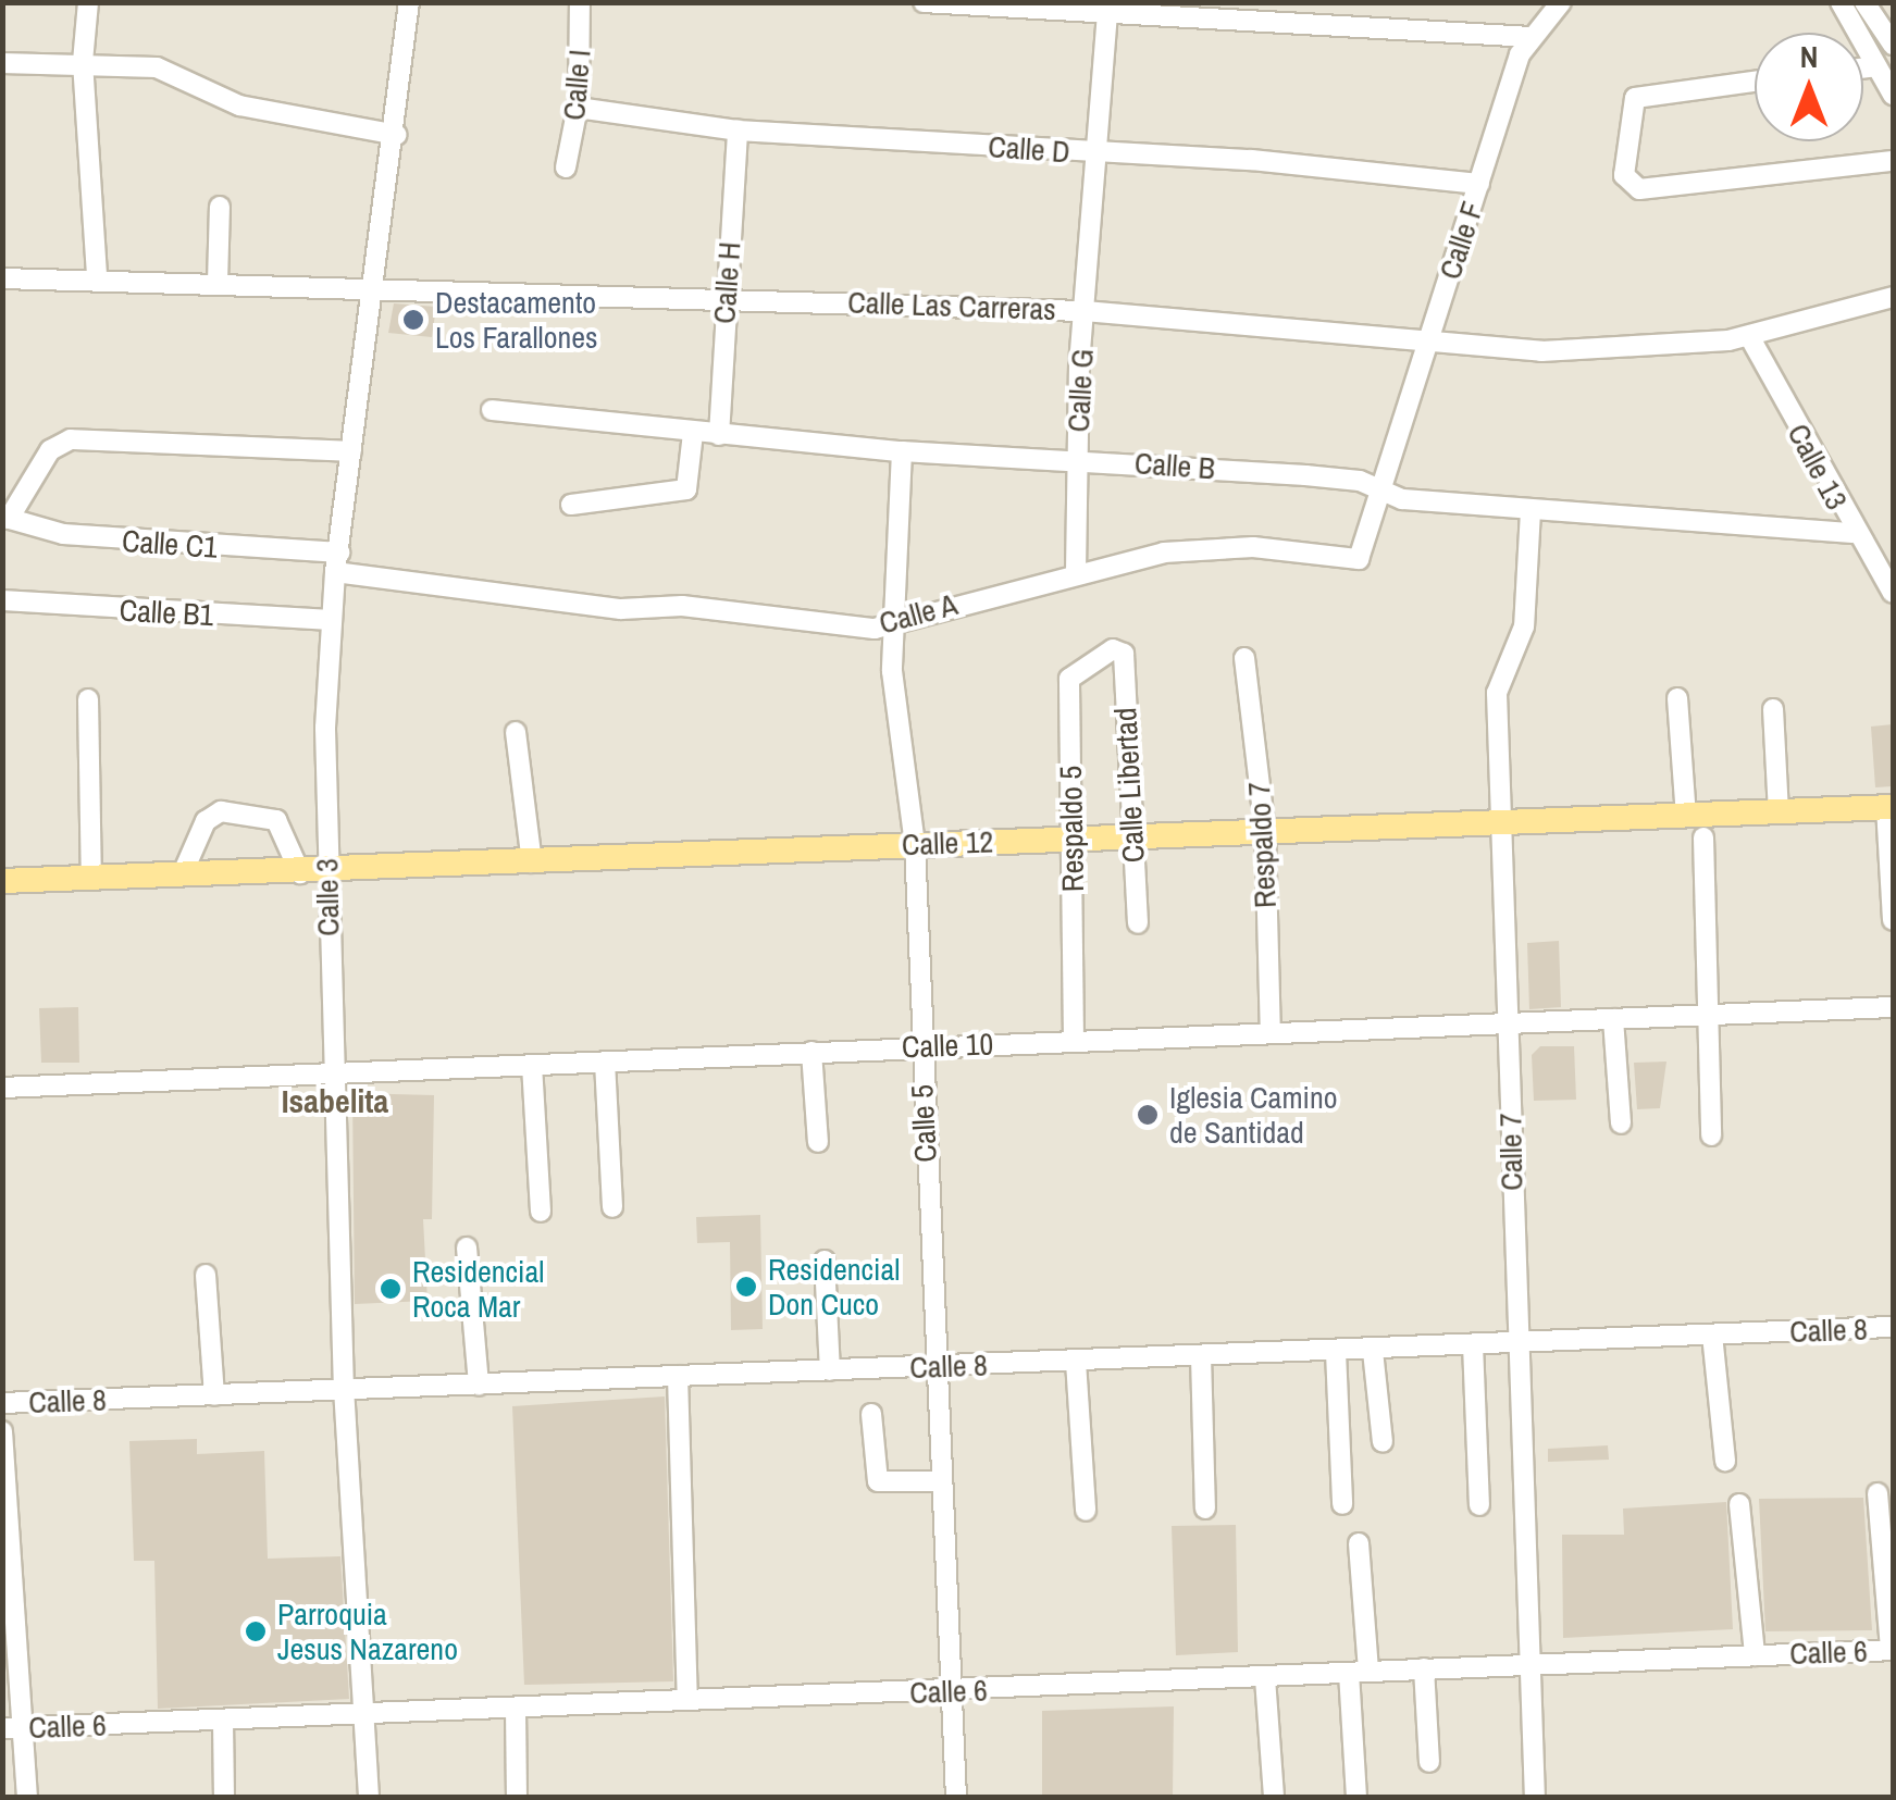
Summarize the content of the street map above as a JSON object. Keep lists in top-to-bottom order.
{
  "streets": {
    "main road": ["Calle 12"],
    "street": [
      "Calle I",
      "Calle D",
      "Calle F",
      "Calle H",
      "Calle Las Carreras",
      "Calle G",
      "Calle B",
      "Calle 13",
      "Calle C1",
      "Calle B1",
      "Calle A",
      "Calle Libertad",
      "Respaldo 5",
      "Respaldo 7",
      "Calle 3",
      "Calle 10",
      "Calle 5",
      "Calle 7",
      "Calle 8",
      "Calle 6"
    ]
  },
  "crossings": [
    ["Calle I", "Calle D"],
    ["Calle D", "Calle F"],
    ["Calle D", "Calle H"],
    ["Calle D", "Calle G"],
    ["Calle F", "Calle Las Carreras"],
    ["Calle F", "Calle B"],
    ["Calle F", "Calle A"],
    ["Calle H", "Calle Las Carreras"],
    ["Calle H", "Calle B"],
    ["Calle Las Carreras", "Calle G"],
    ["Calle Las Carreras", "Calle 13"],
    ["Calle Las Carreras", "Calle 3"],
    ["Calle G", "Calle B"],
    ["Calle G", "Calle A"],
    ["Calle B", "Calle 13"],
    ["Calle B", "Calle A"],
    ["Calle B", "Calle 5"],
    ["Calle B", "Calle 7"],
    ["Calle C1", "Calle A"],
    ["Calle C1", "Calle 3"],
    ["Calle B1", "Calle 3"],
    ["Calle A", "Calle 3"],
    ["Calle A", "Calle 5"],
    ["Calle Libertad", "Respaldo 5"],
    ["Calle Libertad", "Calle 12"],
    ["Respaldo 5", "Calle 12"],
    ["Respaldo 5", "Calle 10"],
    ["Calle 12", "Respaldo 7"],
    ["Calle 12", "Calle 3"],
    ["Calle 12", "Calle 5"],
    ["Calle 12", "Calle 7"],
    ["Respaldo 7", "Calle 10"],
    ["Calle 3", "Calle 10"],
    ["Calle 3", "Calle 8"],
    ["Calle 3", "Calle 6"],
    ["Calle 10", "Calle 5"],
    ["Calle 10", "Calle 7"],
    ["Calle 5", "Calle 8"],
    ["Calle 5", "Calle 6"],
    ["Calle 7", "Calle 8"],
    ["Calle 7", "Calle 6"]
  ],
  "districts": ["Isabelita"],
  "places": [
    "Destacamento Los Farallones",
    "Iglesia Camino de Santidad",
    "Residencial Don Cuco",
    "Residencial Roca Mar",
    "Parroquia Jesus Nazareno"
  ],
  "north": "top"
}
